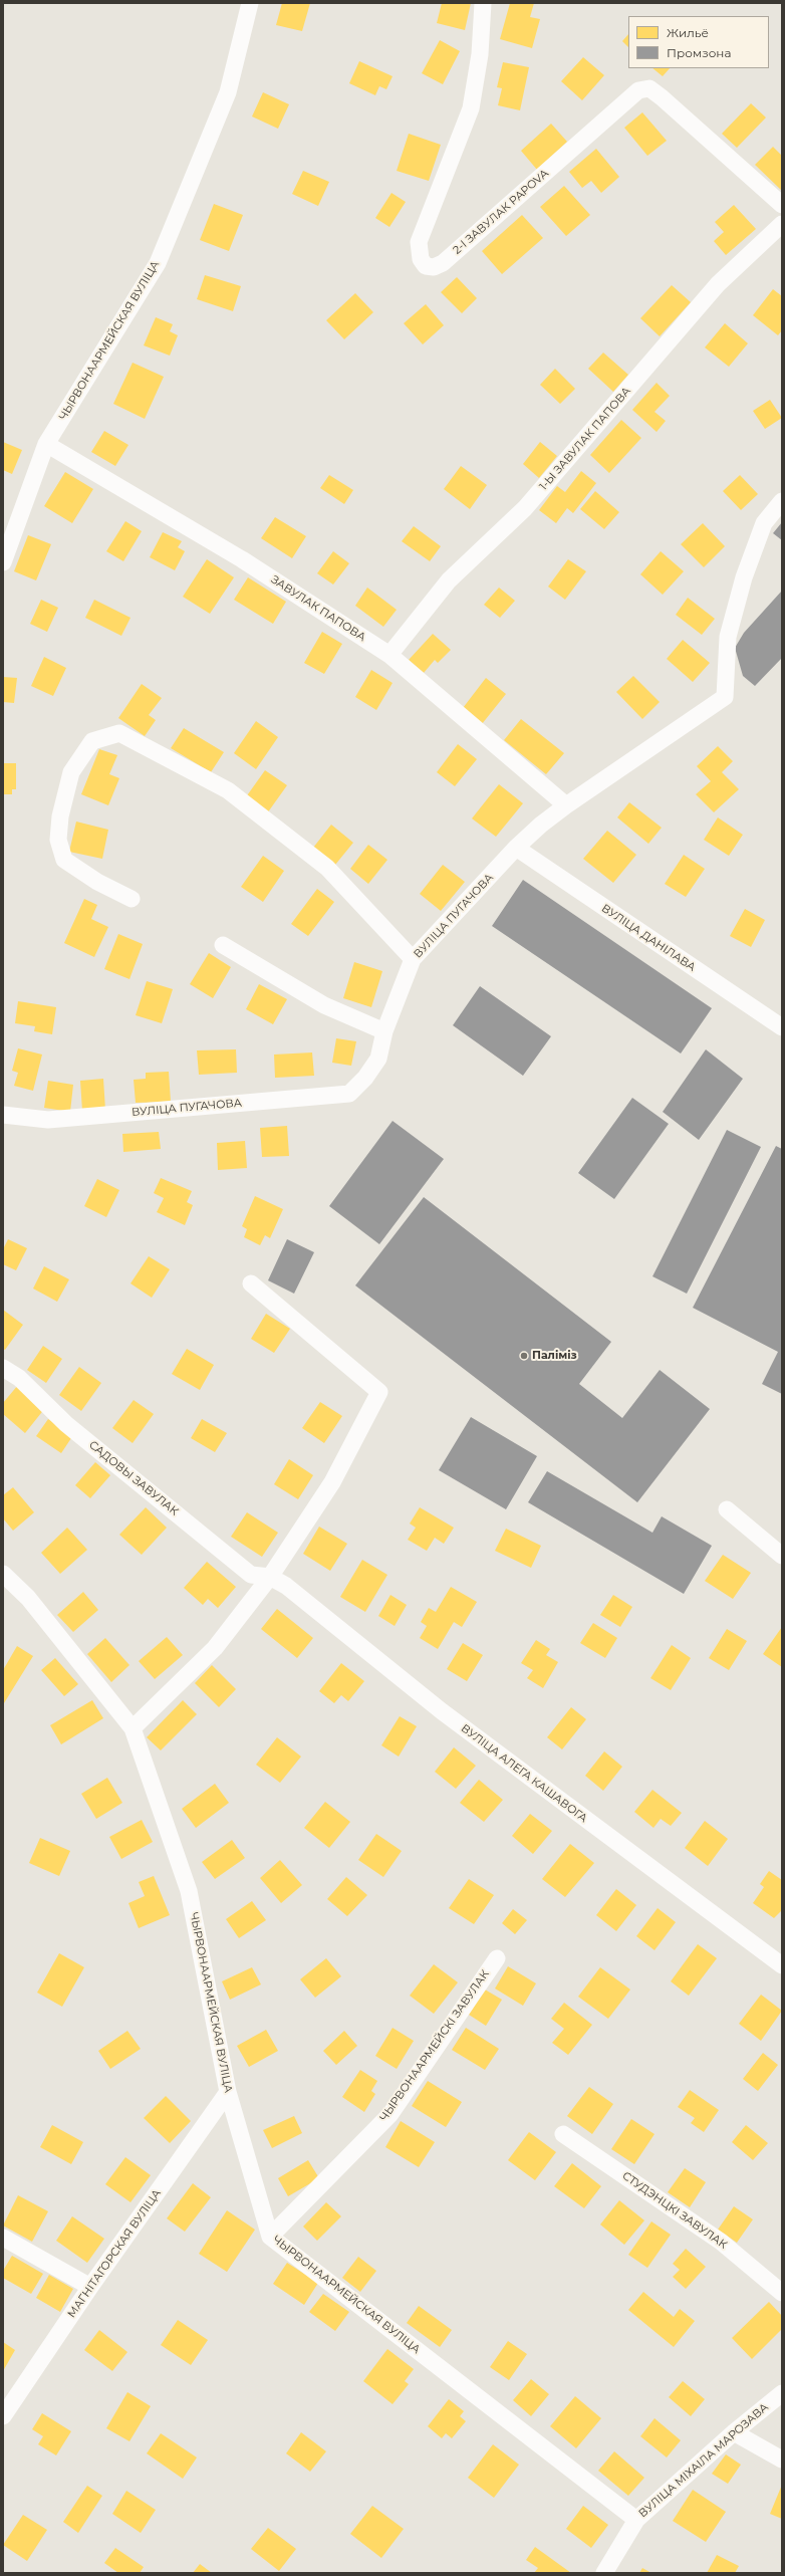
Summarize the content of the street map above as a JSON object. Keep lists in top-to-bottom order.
{
  "streets": {
    "street": [
      "2-І ЗАВУЛАК PAPOVA",
      "ЧЫРВОНААРМЕЙСКАЯ ВУЛІЦА",
      "1-Ы ЗАВУЛАК ПАПОВА",
      "ЗАВУЛАК ПАПОВА",
      "ВУЛІЦА ПУГАЧОВА",
      "ВУЛІЦА ДАНІЛАВА",
      "САДОВЫ ЗАВУЛАК",
      "ВУЛІЦА АЛЕГА КАШАВОГА",
      "ЧЫРВОНААРМЕЙСКІ ЗАВУЛАК",
      "СТУДЭНЦКІ ЗАВУЛАК",
      "МАГНІТАГОРСКАЯ ВУЛІЦА",
      "ВУЛІЦА МІХАІЛА МАРОЗАВА"
    ]
  },
  "crossings": [
    ["ЧЫРВОНААРМЕЙСКАЯ ВУЛІЦА", "ЗАВУЛАК ПАПОВА"],
    ["ЧЫРВОНААРМЕЙСКАЯ ВУЛІЦА", "ЧЫРВОНААРМЕЙСКІ ЗАВУЛАК"],
    ["ЧЫРВОНААРМЕЙСКАЯ ВУЛІЦА", "МАГНІТАГОРСКАЯ ВУЛІЦА"],
    ["ЧЫРВОНААРМЕЙСКАЯ ВУЛІЦА", "ВУЛІЦА МІХАІЛА МАРОЗАВА"],
    ["1-Ы ЗАВУЛАК ПАПОВА", "ЗАВУЛАК ПАПОВА"],
    ["ЗАВУЛАК ПАПОВА", "ВУЛІЦА ПУГАЧОВА"],
    ["ВУЛІЦА ПУГАЧОВА", "ВУЛІЦА ДАНІЛАВА"],
    ["САДОВЫ ЗАВУЛАК", "ВУЛІЦА АЛЕГА КАШАВОГА"]
  ],
  "places": ["Паліміз"],
  "legend": ["Жильё", "Промзона"]
}
